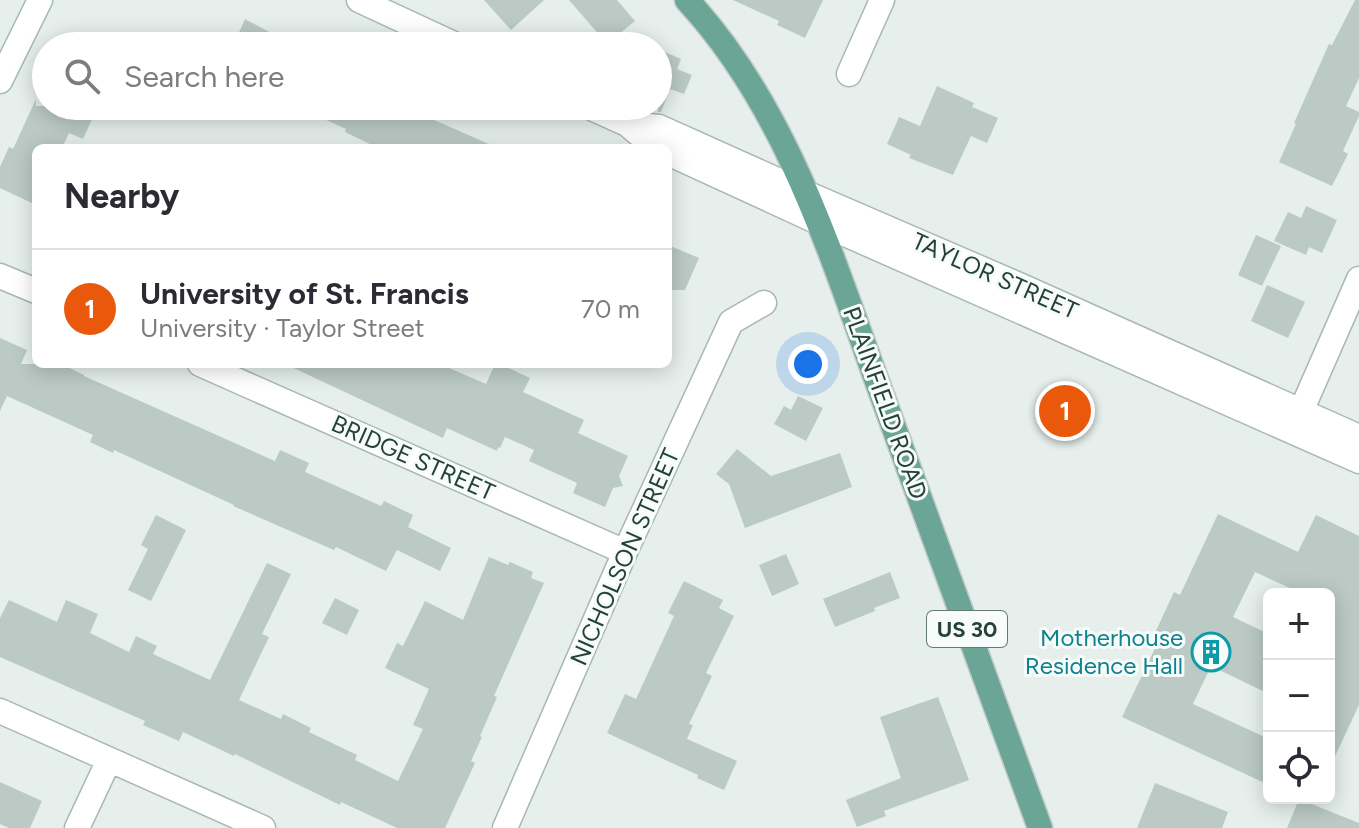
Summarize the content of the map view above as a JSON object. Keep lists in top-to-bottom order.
{
  "streets": {
    "main road": ["PLAINFIELD ROAD", "US 30"],
    "street": ["TAYLOR STREET", "BRIDGE STREET", "NICHOLSON STREET"]
  },
  "crossings": [
    ["TAYLOR STREET", "PLAINFIELD ROAD"],
    ["BRIDGE STREET", "NICHOLSON STREET"]
  ],
  "places": {
    "building": ["Motherhouse Residence Hall"]
  },
  "page": {
    "search": "Search here",
    "heading": "Nearby",
    "list": [
      {
        "mark": "1",
        "name": "University of St. Francis",
        "note": "University · Taylor Street",
        "value": "70 m"
      }
    ],
    "pins": "1",
    "map_buttons": ["+", "−"]
  }
}
